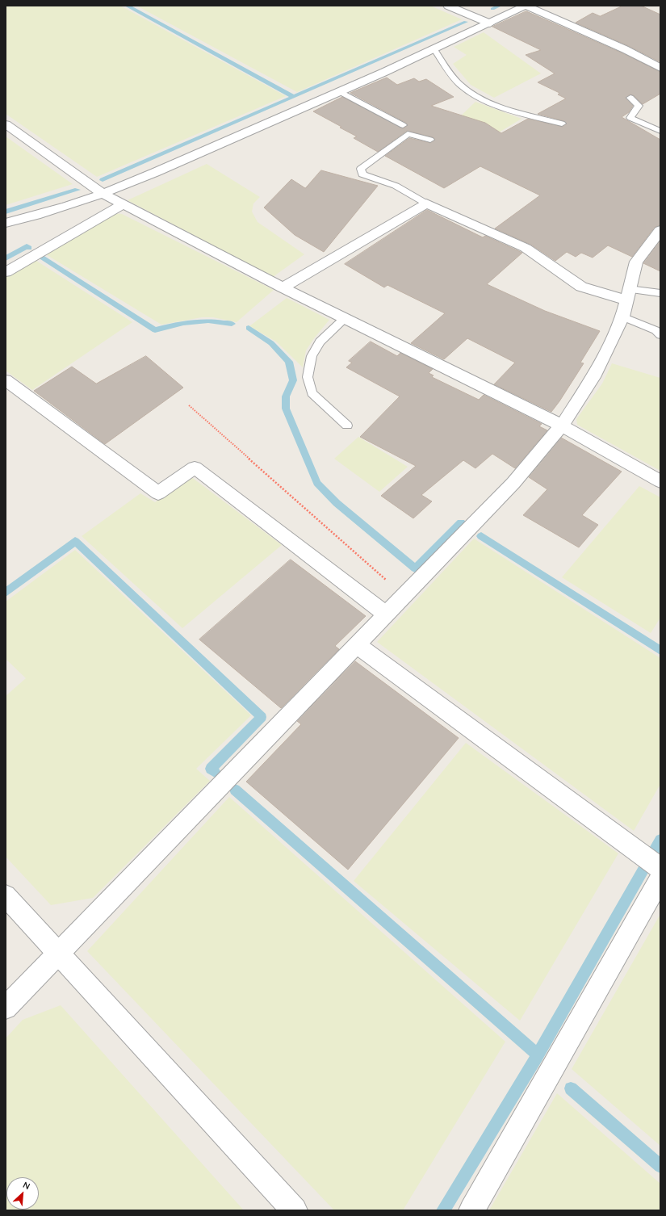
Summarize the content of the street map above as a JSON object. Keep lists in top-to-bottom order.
{
  "north": "top right"
}
